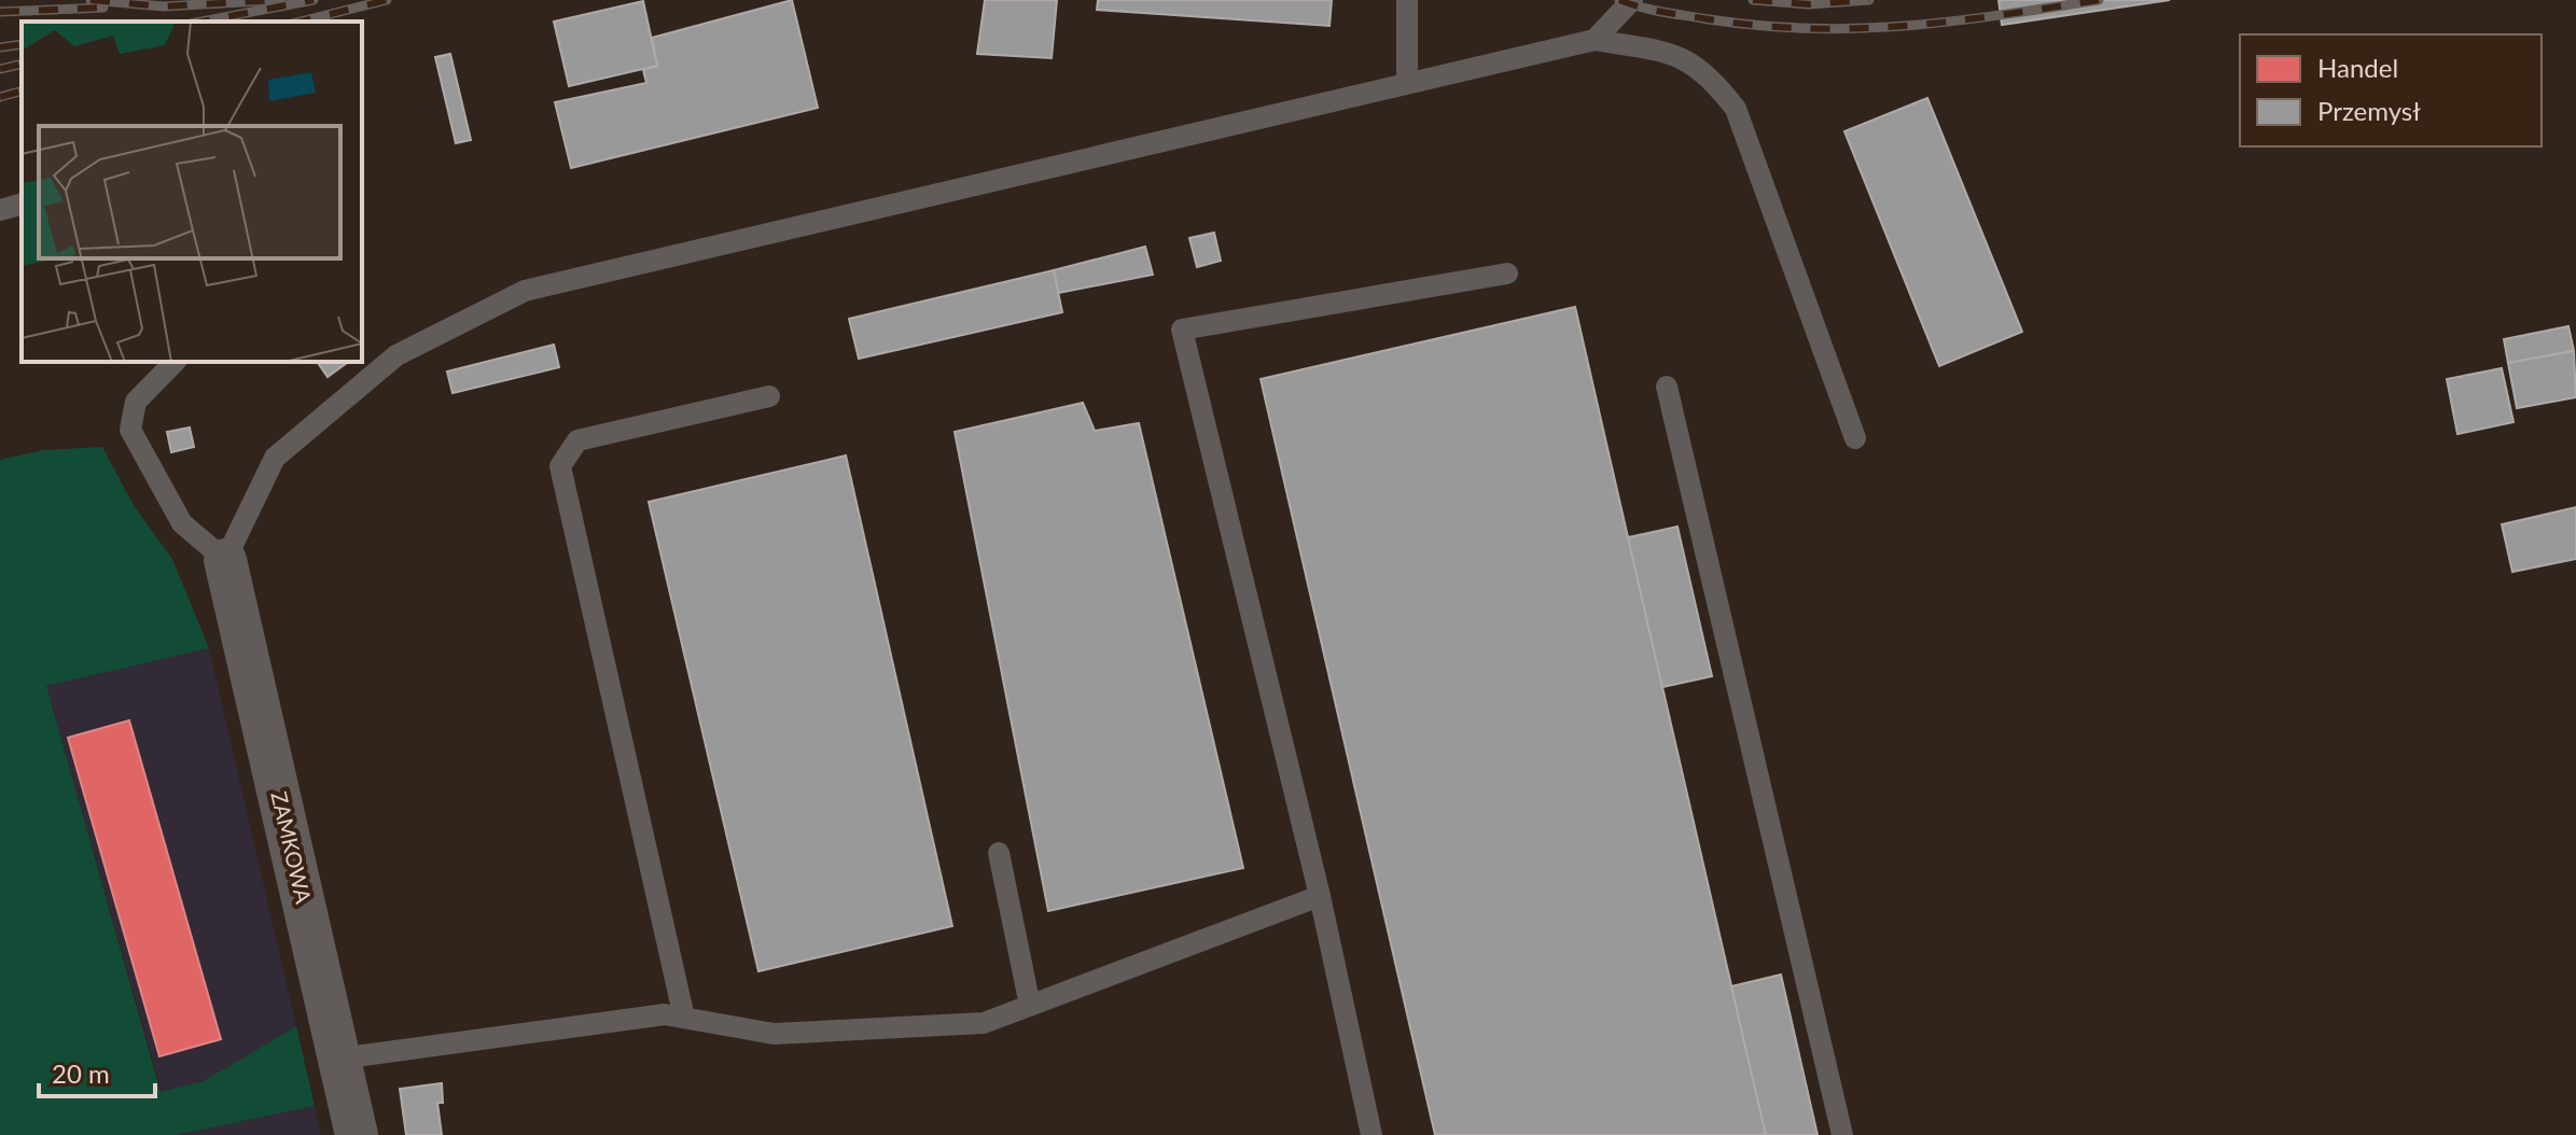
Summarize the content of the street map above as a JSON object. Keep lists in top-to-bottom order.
{
  "streets": {
    "street": ["ZAMKOWA"]
  },
  "legend": ["Handel", "Przemysł"],
  "scale_bar": "20 m"
}
